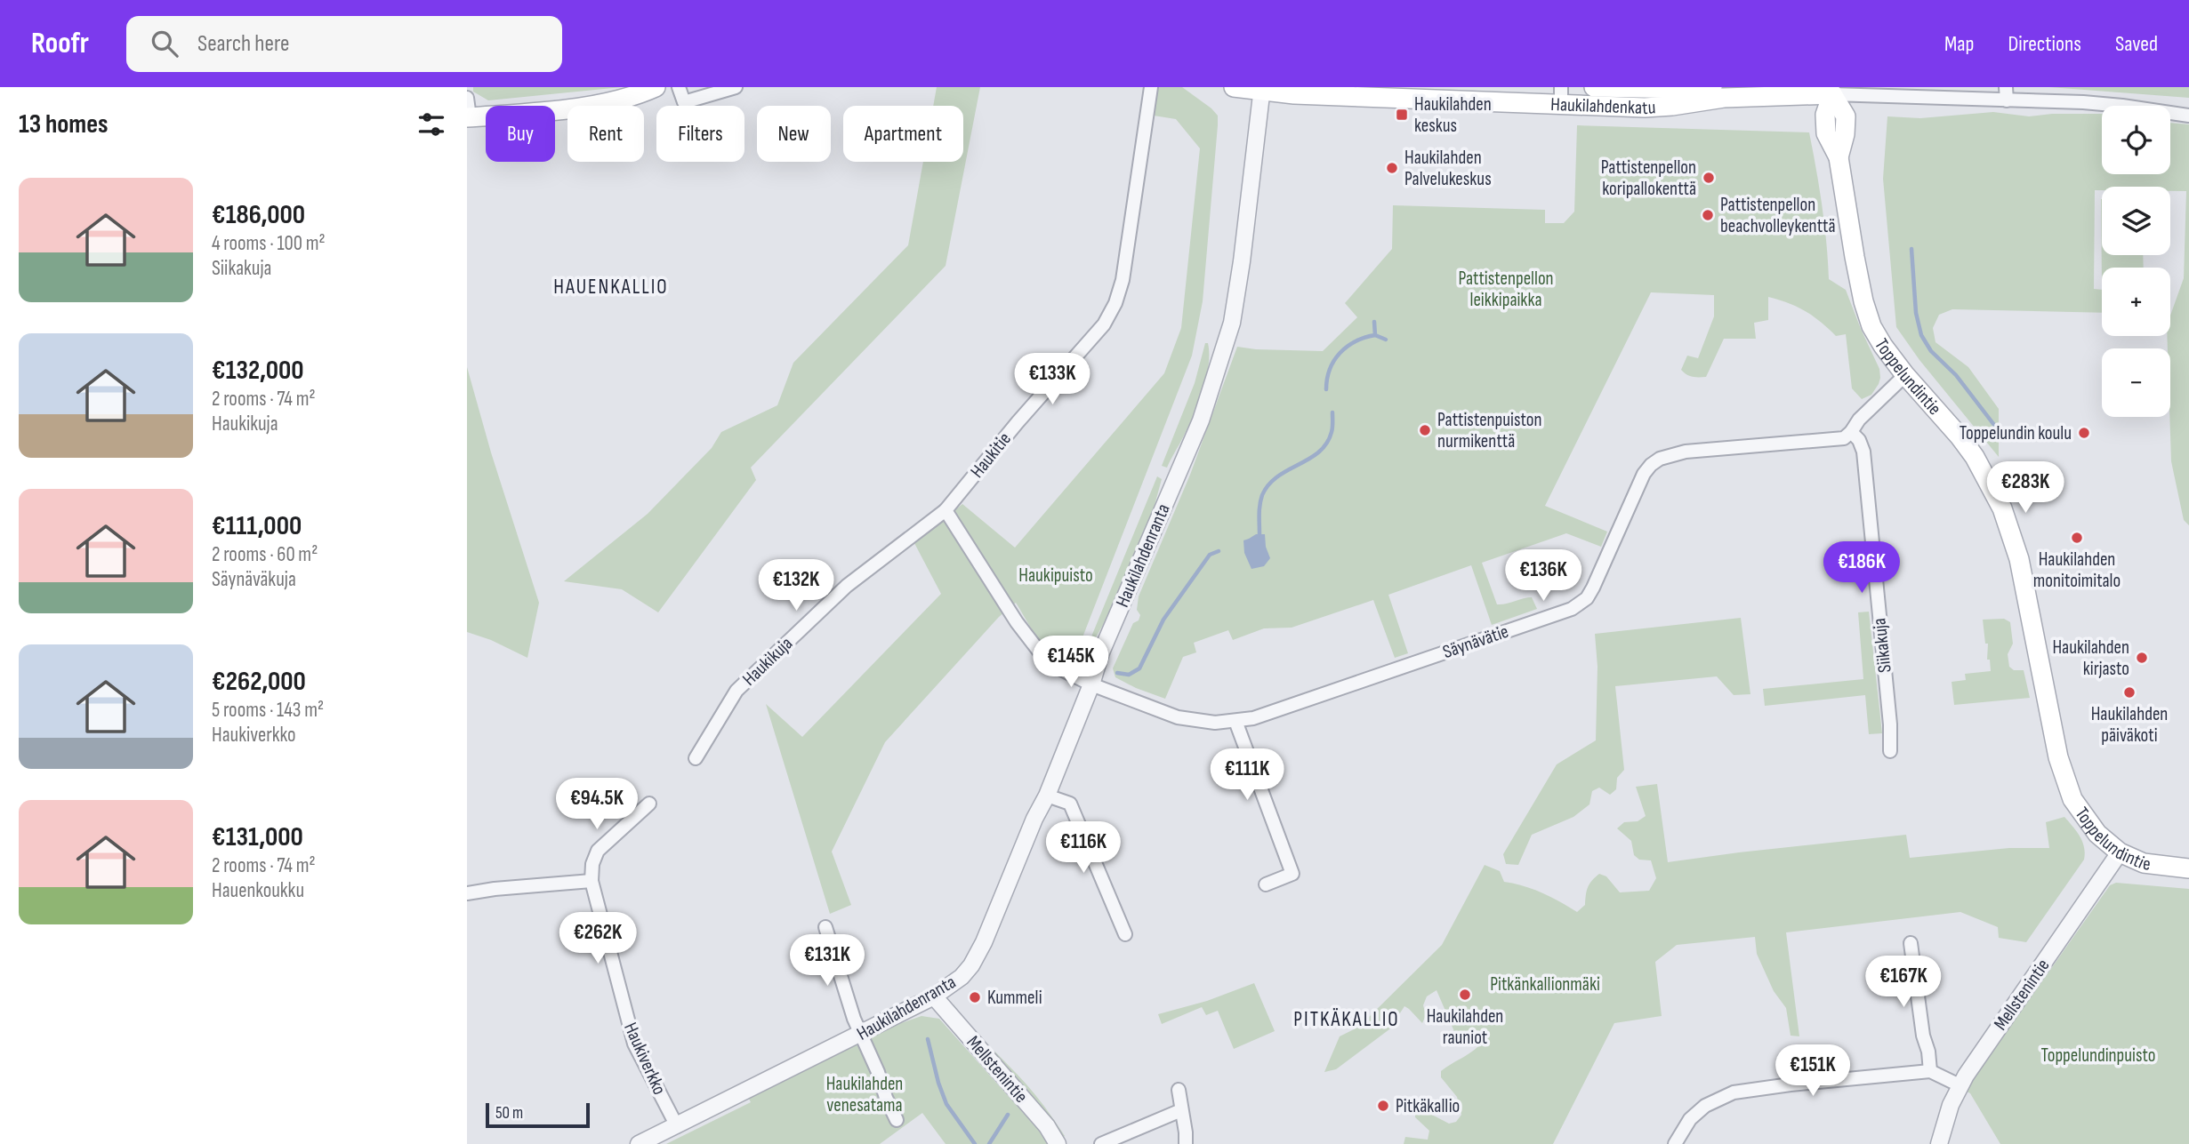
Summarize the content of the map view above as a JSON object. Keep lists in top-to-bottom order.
{
  "streets": {
    "main road": ["Haukilahdenkatu", "Toppelundintie"],
    "street": [
      "Haukitie",
      "Haukilahdenranta",
      "Säynävätie",
      "Siikakuja",
      "Haukikuja",
      "Mellstenintie",
      "Haukiverkko"
    ]
  },
  "crossings": [
    ["Haukilahdenkatu", "Toppelundintie"],
    ["Haukilahdenkatu", "Haukilahdenranta"],
    ["Toppelundintie", "Mellstenintie"],
    ["Haukitie", "Haukikuja"],
    ["Haukilahdenranta", "Säynävätie"],
    ["Haukilahdenranta", "Mellstenintie"],
    ["Haukilahdenranta", "Haukiverkko"],
    ["Säynävätie", "Siikakuja"]
  ],
  "districts": ["HAUENKALLIO", "PITKÄKALLIO"],
  "parks": [
    "Pattistenpellon leikkipaikka",
    "Haukipuisto",
    "Pitkänkallionmäki",
    "Toppelundinpuisto",
    "Haukilahden venesatama"
  ],
  "places": {
    "transit": ["Haukilahden keskus"],
    "other": [
      "Haukilahden Palvelukeskus",
      "Pattistenpellon koripallokenttä",
      "Pattistenpellon beachvolleykenttä",
      "Pattistenpuiston nurmikenttä",
      "Toppelundin koulu",
      "Haukilahden monitoimitalo",
      "Haukilahden kirjasto",
      "Haukilahden päiväkoti",
      "Haukilahden rauniot",
      "Kummeli",
      "Pitkäkallio"
    ]
  },
  "scale_bar": "50 m",
  "page": {
    "header": "Roofr",
    "search": "Search here",
    "nav": ["Map", "Directions", "Saved"],
    "heading": "13 homes",
    "map_buttons": ["+", "−"],
    "chip": [
      "Buy",
      "Rent",
      "Filters",
      "New",
      "Apartment"
    ],
    "list": [
      {
        "name": "€186,000",
        "note": "4 rooms · 100 m² · Siikakuja"
      },
      {
        "name": "€132,000",
        "note": "2 rooms · 74 m² · Haukikuja"
      },
      {
        "name": "€111,000",
        "note": "2 rooms · 60 m² · Säynäväkuja"
      },
      {
        "name": "€262,000",
        "note": "5 rooms · 143 m² · Haukiverkko"
      },
      {
        "name": "€131,000",
        "note": "2 rooms · 74 m² · Hauenkoukku"
      }
    ],
    "price": [
      "€133K",
      "€283K",
      "€186K",
      "€136K",
      "€132K",
      "€145K",
      "€111K",
      "€94.5K",
      "€116K",
      "€262K",
      "€131K",
      "€167K",
      "€151K"
    ],
    "scale": "50 m"
  }
}
